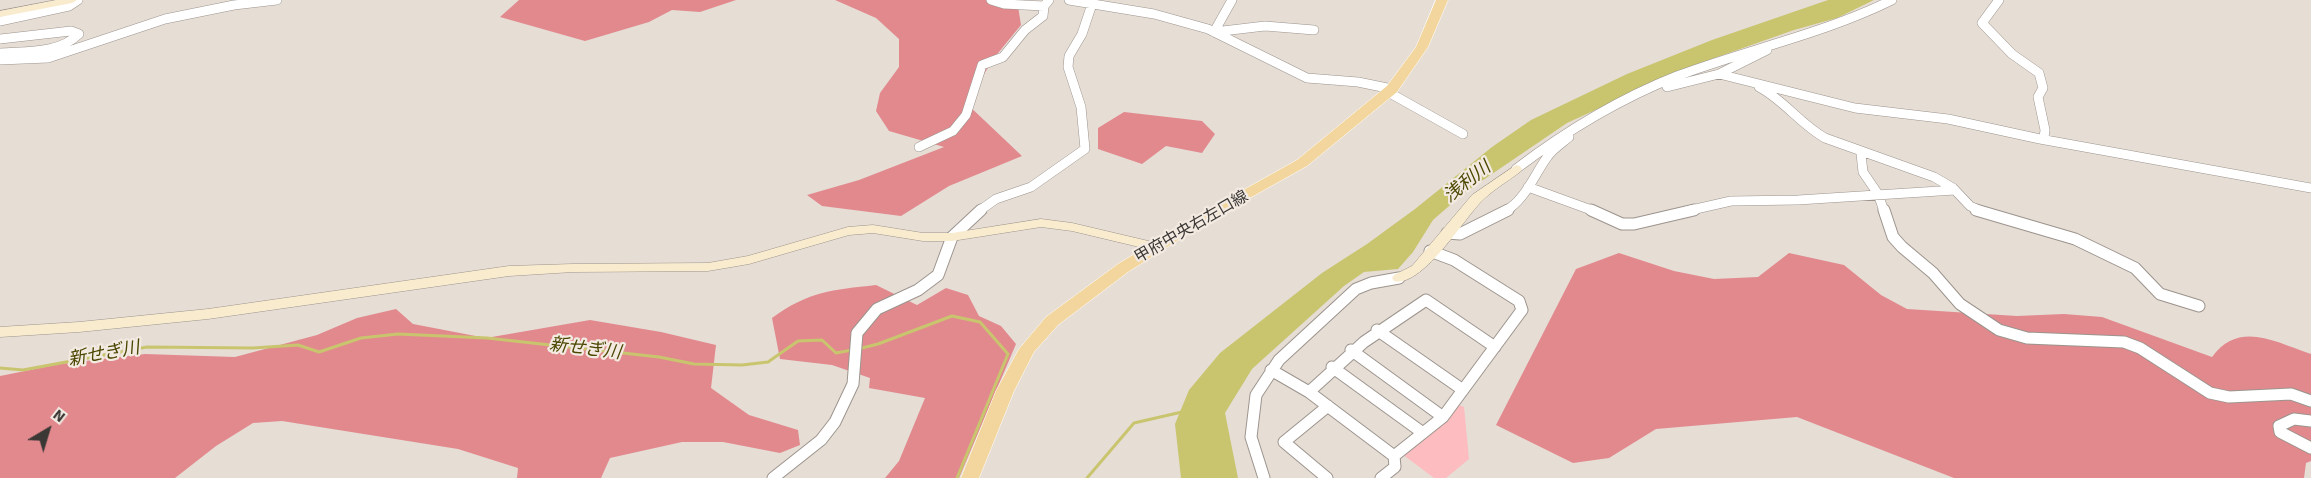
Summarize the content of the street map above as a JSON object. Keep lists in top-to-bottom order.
{
  "streets": {
    "main road": ["甲府中央右左口線"]
  },
  "water": ["浅利川", "新せぎ川"],
  "north": "top right"
}
